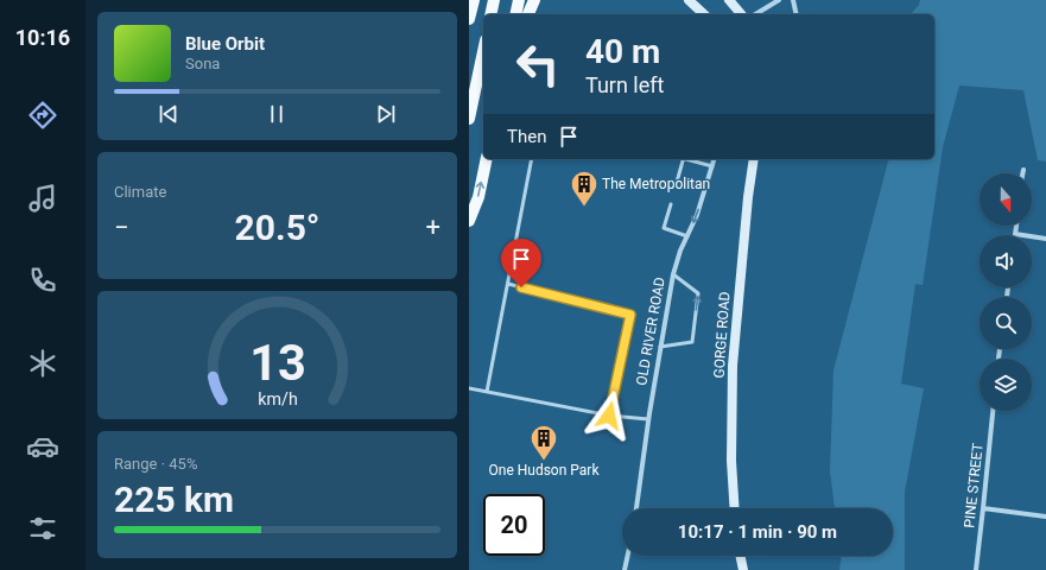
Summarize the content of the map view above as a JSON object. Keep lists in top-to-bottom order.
{
  "streets": {
    "main road": ["GORGE ROAD"],
    "street": ["OLD RIVER ROAD", "PINE STREET"]
  },
  "places": {
    "building": ["The Metropolitan", "One Hudson Park"]
  },
  "north": "bottom",
  "page": {
    "tabs": "10:16",
    "turn": ["40 m", "Turn left"],
    "song": ["Blue Orbit", "Sona"],
    "then": "Then",
    "tile": [
      "Climate",
      ["Range · 45%", "225 km"]
    ],
    "heat": ["−", "20.5°", "+"],
    "limit": "20",
    "trip": "10:17 · 1 min · 90 m",
    "gauge": ["13", "km/h"]
  }
}
